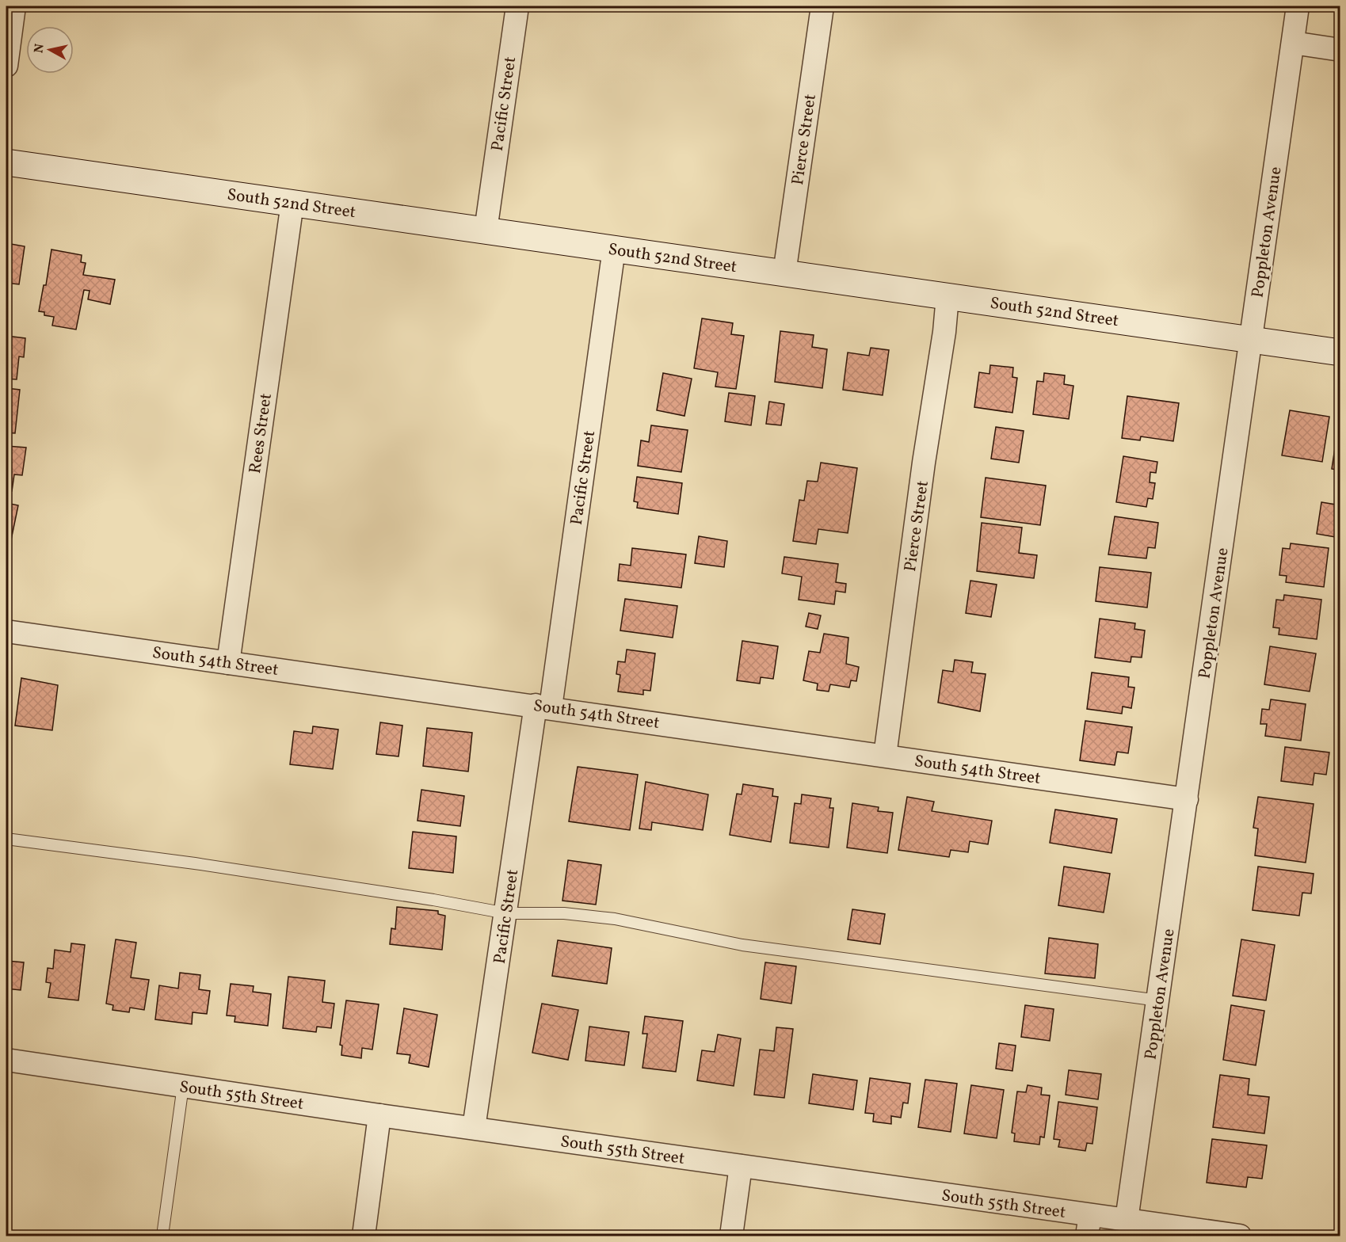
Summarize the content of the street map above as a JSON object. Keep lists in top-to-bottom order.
{
  "streets": {
    "street": [
      "Pacific Street",
      "Pierce Street",
      "South 52nd Street",
      "Poppleton Avenue",
      "Rees Street",
      "South 54th Street",
      "South 55th Street"
    ]
  },
  "crossings": [
    ["Pacific Street", "South 52nd Street"],
    ["Pacific Street", "South 54th Street"],
    ["Pacific Street", "South 55th Street"],
    ["Pierce Street", "South 52nd Street"],
    ["Pierce Street", "South 54th Street"],
    ["South 52nd Street", "Poppleton Avenue"],
    ["South 52nd Street", "Rees Street"],
    ["Poppleton Avenue", "South 54th Street"],
    ["Poppleton Avenue", "South 55th Street"],
    ["Rees Street", "South 54th Street"]
  ],
  "north": "left"
}
